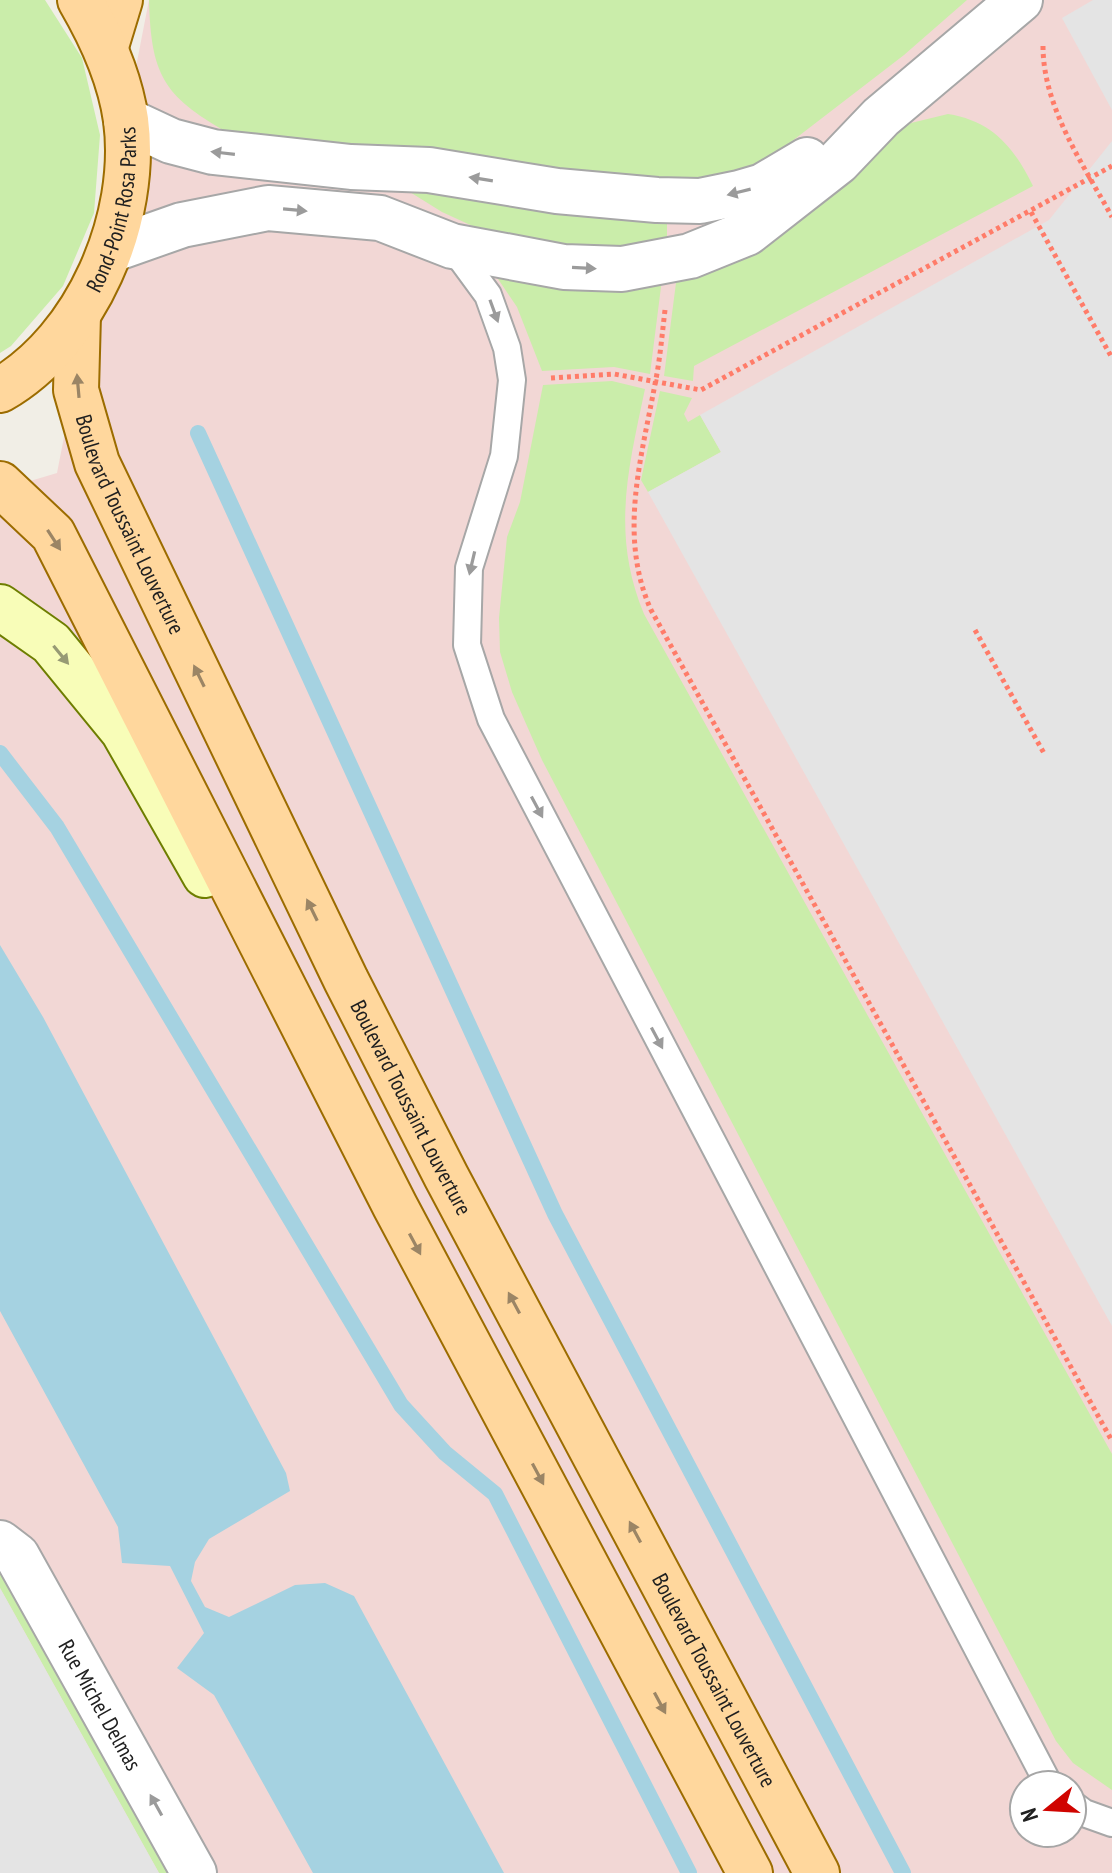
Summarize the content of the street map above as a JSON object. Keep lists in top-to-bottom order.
{
  "streets": {
    "main road": ["Rond-Point Rosa Parks", "Boulevard Toussaint Louverture"],
    "street": ["Rue Michel Delmas"]
  },
  "crossings": [
    ["Rond-Point Rosa Parks", "Boulevard Toussaint Louverture"]
  ],
  "one_way": ["Rue Michel Delmas"],
  "north": "left"
}
